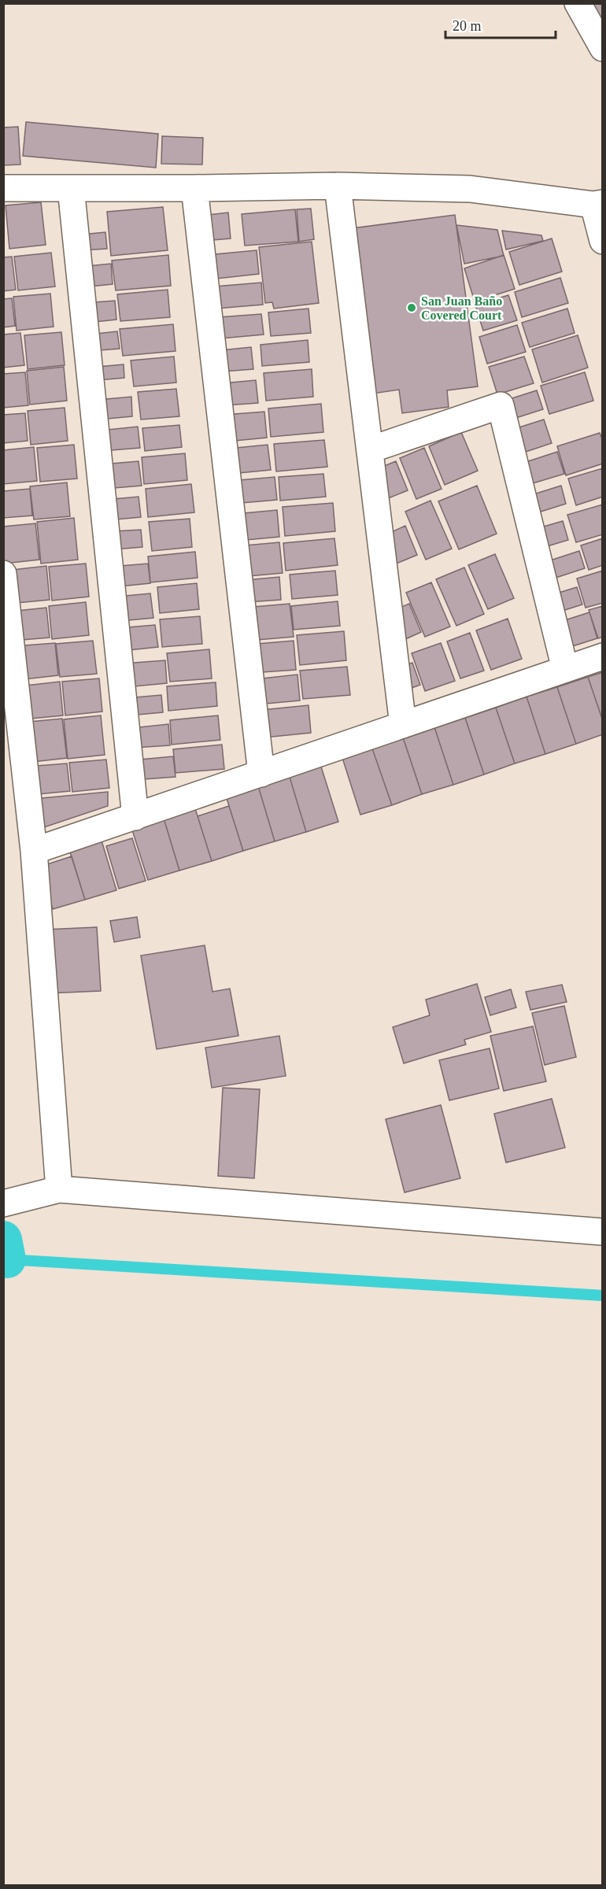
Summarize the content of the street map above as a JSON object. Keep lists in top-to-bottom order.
{
  "places": ["San Juan Baño Covered Court"],
  "scale_bar": "20 m"
}
